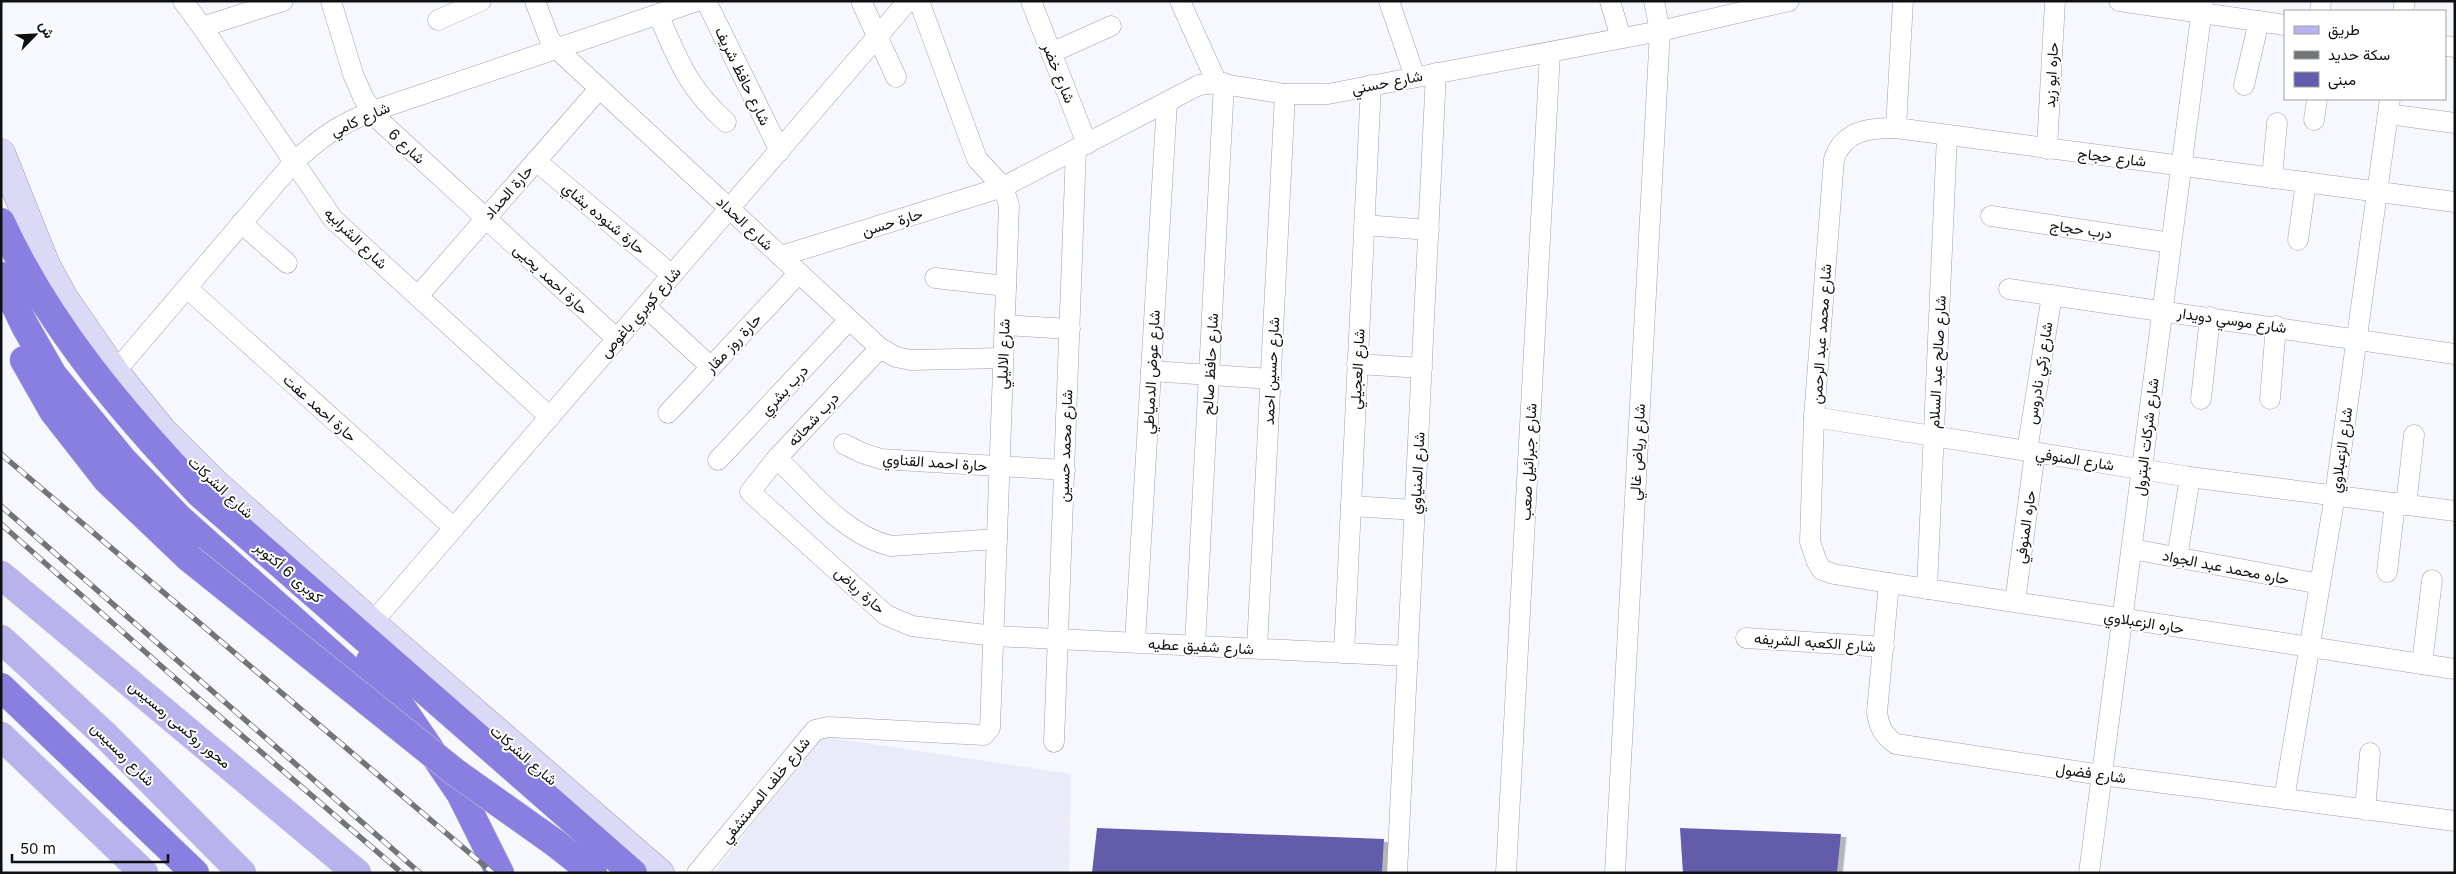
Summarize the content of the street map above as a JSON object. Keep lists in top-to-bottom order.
{
  "streets": {
    "highway": ["كوبرى 6 أكتوبر"],
    "main road": ["شارع الشركات", "محور روكسى رمسيس", "شارع رمسيس"],
    "street": [
      "شارع خضر",
      "حاره ابو زيد",
      "شارع حافظ شريف",
      "شارع حسني",
      "شارع كامي",
      "شارع 6",
      "شارع حجاج",
      "حارة الحداد",
      "حارة شنوده بشاي",
      "حارة حسن",
      "شارع الحداد",
      "درب حجاج",
      "شارع الشرابيه",
      "حارة احمد يحيى",
      "شارع كوبري باغوص",
      "شارع موسي دويدار",
      "شارع محمد عبد الرحمن",
      "حارة روز مقار",
      "شارع الاليلي",
      "شارع صالح عبد السلام",
      "شارع حافظ صالح",
      "شارع العجيلي",
      "شارع حسين احمد",
      "شارع عوض الدمياطي",
      "شارع زكي نادروس",
      "درب بشري",
      "حارة احمد عفت",
      "درب شحاته",
      "شارع شركات البترول",
      "شارع محمد حسين",
      "شارع الزعبلاوي",
      "شارع رياض غالي",
      "شارع المنوفي",
      "حارة احمد القناوي",
      "شارع جبرائيل صعب",
      "شارع المنياوي",
      "حاره المنوفي",
      "حاره محمد عبد الجواد",
      "حارة رياض",
      "حاره الزعبلاوي",
      "شارع الكعبه الشريفه",
      "شارع شفيق عطيه",
      "شارع فضول",
      "شارع خلف المستشفي"
    ]
  },
  "crossings": [
    ["شارع خضر", "شارع حسني"],
    ["شارع خضر", "شارع محمد حسين"],
    ["حاره ابو زيد", "شارع حجاج"],
    ["شارع حافظ شريف", "شارع كوبري باغوص"],
    ["شارع حسني", "حارة حسن"],
    ["شارع حسني", "شارع الاليلي"],
    ["شارع حسني", "شارع حافظ صالح"],
    ["شارع حسني", "شارع العجيلي"],
    ["شارع حسني", "شارع حسين احمد"],
    ["شارع حسني", "شارع عوض الدمياطي"],
    ["شارع حسني", "شارع محمد حسين"],
    ["شارع حسني", "شارع رياض غالي"],
    ["شارع حسني", "شارع جبرائيل صعب"],
    ["شارع حسني", "شارع المنياوي"],
    ["شارع كامي", "شارع 6"],
    ["شارع كامي", "شارع الحداد"],
    ["شارع كامي", "شارع الشرابيه"],
    ["شارع كامي", "حارة احمد عفت"],
    ["شارع كامي", "شارع الشركات"],
    ["شارع 6", "حارة الحداد"],
    ["شارع 6", "حارة احمد يحيى"],
    ["شارع حجاج", "شارع محمد عبد الرحمن"],
    ["شارع حجاج", "شارع صالح عبد السلام"],
    ["شارع حجاج", "شارع شركات البترول"],
    ["شارع حجاج", "شارع الزعبلاوي"],
    ["حارة الحداد", "حارة شنوده بشاي"],
    ["حارة الحداد", "شارع الحداد"],
    ["حارة الحداد", "شارع الشرابيه"],
    ["حارة الحداد", "حارة احمد يحيى"],
    ["حارة شنوده بشاي", "شارع كوبري باغوص"],
    ["حارة حسن", "شارع الحداد"],
    ["حارة حسن", "شارع الاليلي"],
    ["شارع الحداد", "شارع كوبري باغوص"],
    ["شارع الحداد", "حارة روز مقار"],
    ["شارع الحداد", "شارع الاليلي"],
    ["شارع الحداد", "درب بشري"],
    ["شارع الحداد", "درب شحاته"],
    ["درب حجاج", "شارع شركات البترول"],
    ["شارع الشرابيه", "شارع كوبري باغوص"],
    ["حارة احمد يحيى", "شارع كوبري باغوص"],
    ["شارع كوبري باغوص", "حارة احمد عفت"],
    ["شارع كوبري باغوص", "شارع الشركات"],
    ["شارع موسي دويدار", "شارع زكي نادروس"],
    ["شارع موسي دويدار", "شارع شركات البترول"],
    ["شارع موسي دويدار", "شارع الزعبلاوي"],
    ["شارع محمد عبد الرحمن", "شارع المنوفي"],
    ["شارع محمد عبد الرحمن", "حاره الزعبلاوي"],
    ["شارع الاليلي", "حارة احمد القناوي"],
    ["شارع الاليلي", "حارة رياض"],
    ["شارع الاليلي", "شارع شفيق عطيه"],
    ["شارع الاليلي", "شارع خلف المستشفي"],
    ["شارع صالح عبد السلام", "شارع المنوفي"],
    ["شارع صالح عبد السلام", "حاره الزعبلاوي"],
    ["شارع حافظ صالح", "شارع شفيق عطيه"],
    ["شارع العجيلي", "شارع شفيق عطيه"],
    ["شارع حسين احمد", "شارع شفيق عطيه"],
    ["شارع عوض الدمياطي", "شارع شفيق عطيه"],
    ["شارع زكي نادروس", "شارع المنوفي"],
    ["شارع زكي نادروس", "حاره المنوفي"],
    ["درب شحاته", "حارة رياض"],
    ["شارع شركات البترول", "شارع المنوفي"],
    ["شارع شركات البترول", "حاره محمد عبد الجواد"],
    ["شارع شركات البترول", "حاره الزعبلاوي"],
    ["شارع شركات البترول", "شارع فضول"],
    ["شارع محمد حسين", "حارة احمد القناوي"],
    ["شارع محمد حسين", "شارع شفيق عطيه"],
    ["شارع الزعبلاوي", "شارع المنوفي"],
    ["شارع الزعبلاوي", "حاره محمد عبد الجواد"],
    ["شارع الزعبلاوي", "حاره الزعبلاوي"],
    ["شارع الزعبلاوي", "شارع فضول"],
    ["شارع المنوفي", "حاره المنوفي"],
    ["شارع المنياوي", "شارع شفيق عطيه"],
    ["حاره المنوفي", "حاره الزعبلاوي"],
    ["حارة رياض", "شارع شفيق عطيه"],
    ["حاره الزعبلاوي", "شارع فضول"],
    ["شارع الكعبه الشريفه", "شارع فضول"]
  ],
  "legend": ["طريق", "سكة حديد", "مبنى"],
  "scale_bar": "50 m",
  "north": "top right"
}
